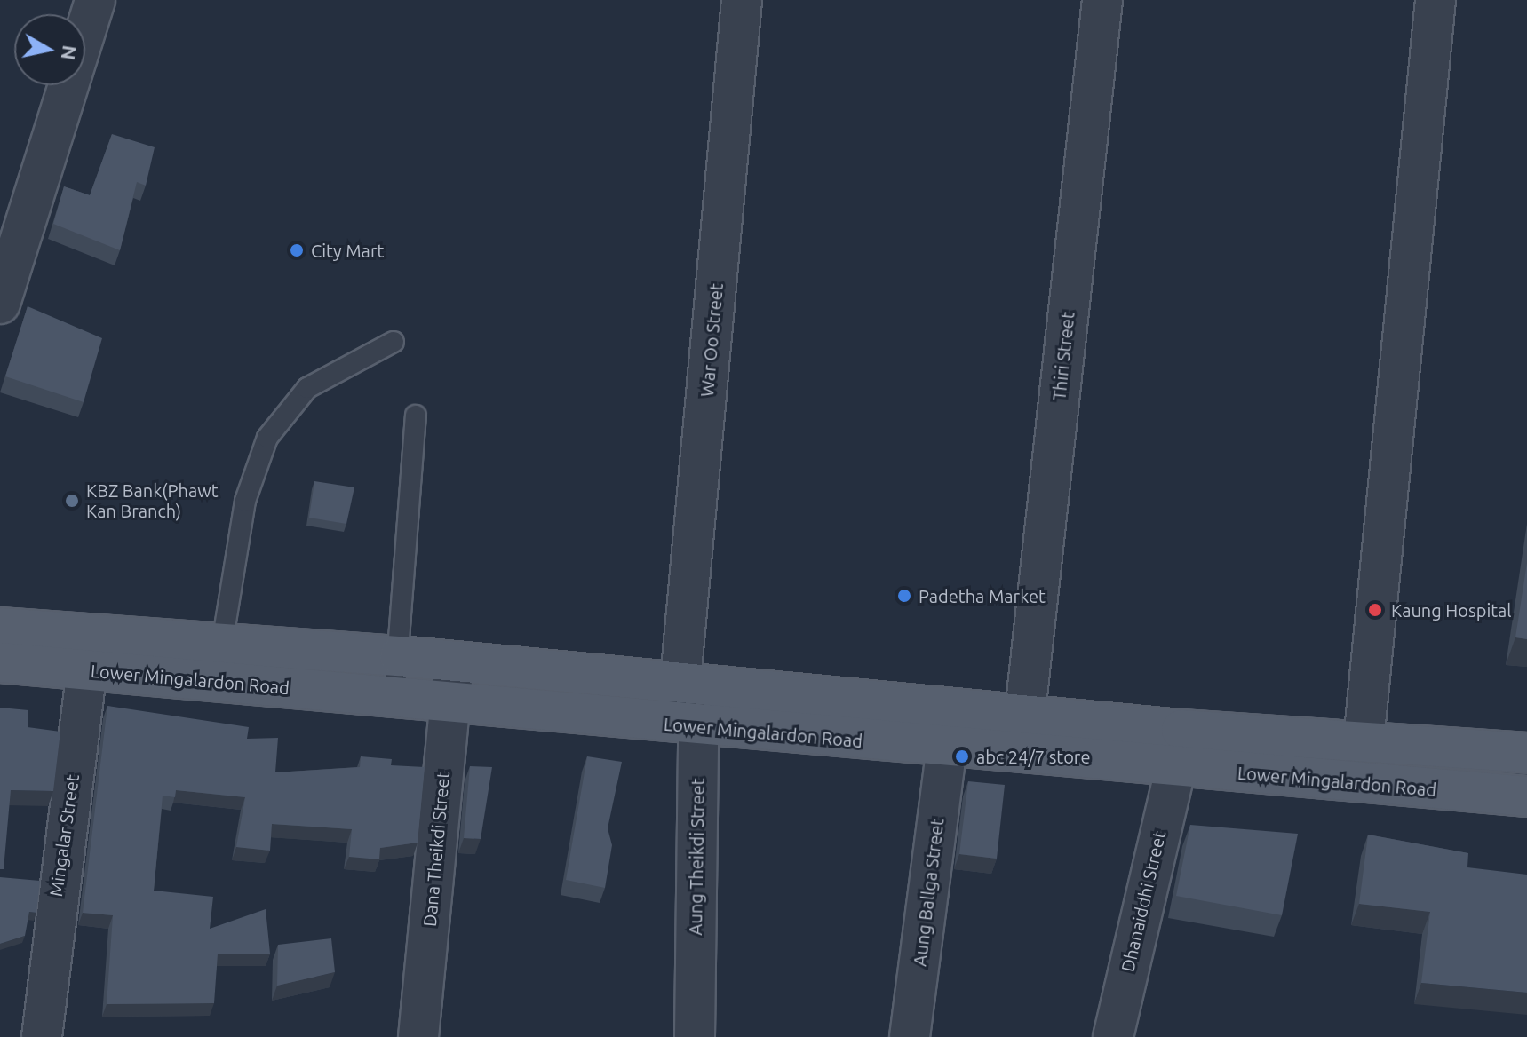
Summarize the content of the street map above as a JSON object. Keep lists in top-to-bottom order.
{
  "streets": {
    "main road": ["Lower Mingalardon Road"],
    "street": [
      "War Oo Street",
      "Thiri Street",
      "Mingalar Street",
      "Dana Theikdi Street",
      "Aung Theikdi Street",
      "Aung Ballga Street",
      "Dhanaiddhi Street"
    ]
  },
  "crossings": [
    ["War Oo Street", "Lower Mingalardon Road"],
    ["War Oo Street", "Aung Theikdi Street"],
    ["Thiri Street", "Lower Mingalardon Road"],
    ["Lower Mingalardon Road", "Mingalar Street"],
    ["Lower Mingalardon Road", "Dana Theikdi Street"],
    ["Lower Mingalardon Road", "Aung Theikdi Street"],
    ["Lower Mingalardon Road", "Aung Ballga Street"],
    ["Lower Mingalardon Road", "Dhanaiddhi Street"]
  ],
  "places": [
    "City Mart",
    "KBZ Bank(Phawt Kan Branch)",
    "Padetha Market",
    "Kaung Hospital",
    "abc 24/7 store"
  ],
  "north": "right"
}
